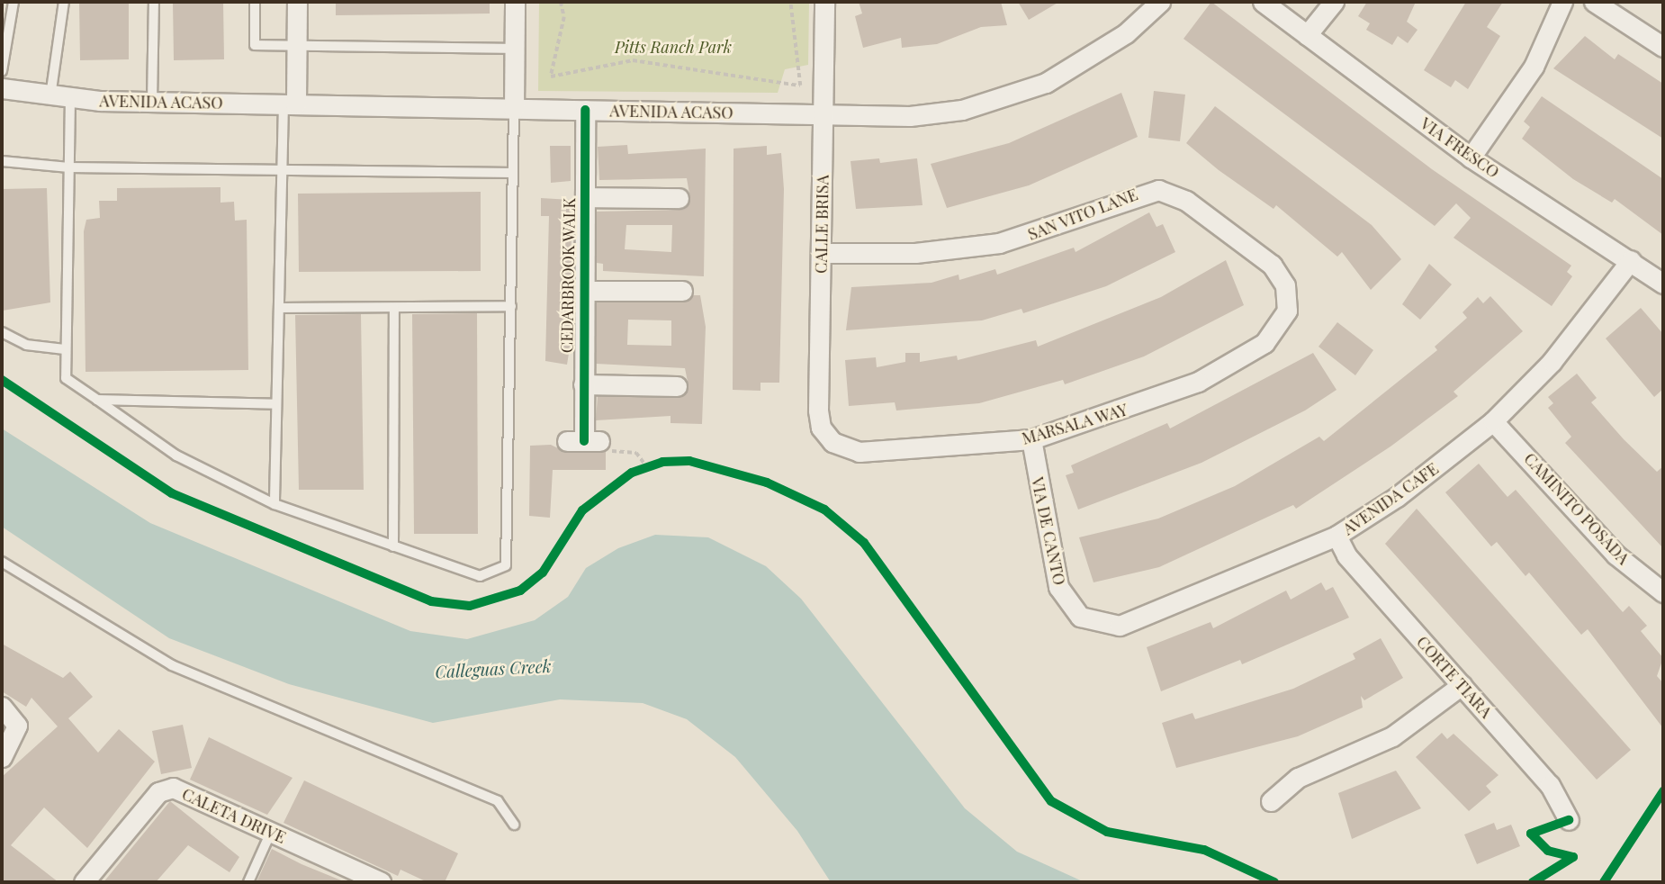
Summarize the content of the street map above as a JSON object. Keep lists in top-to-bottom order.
{
  "streets": {
    "street": [
      "AVENIDA ACASO",
      "VIA FRESCO",
      "SAN VITO LANE",
      "CALLE BRISA",
      "CEDARBROOK WALK",
      "MARSALA WAY",
      "AVENIDA CAFE",
      "CAMINITO POSADA",
      "VIA DE CANTO",
      "CORTE TIARA",
      "CALETA DRIVE"
    ]
  },
  "crossings": [
    ["AVENIDA ACASO", "CALLE BRISA"],
    ["AVENIDA ACASO", "CEDARBROOK WALK"],
    ["VIA FRESCO", "AVENIDA CAFE"],
    ["SAN VITO LANE", "CALLE BRISA"],
    ["SAN VITO LANE", "MARSALA WAY"],
    ["CALLE BRISA", "MARSALA WAY"],
    ["MARSALA WAY", "VIA DE CANTO"],
    ["AVENIDA CAFE", "CAMINITO POSADA"],
    ["AVENIDA CAFE", "VIA DE CANTO"],
    ["AVENIDA CAFE", "CORTE TIARA"]
  ],
  "water": ["Calleguas Creek"],
  "parks": ["Pitts Ranch Park"]
}
